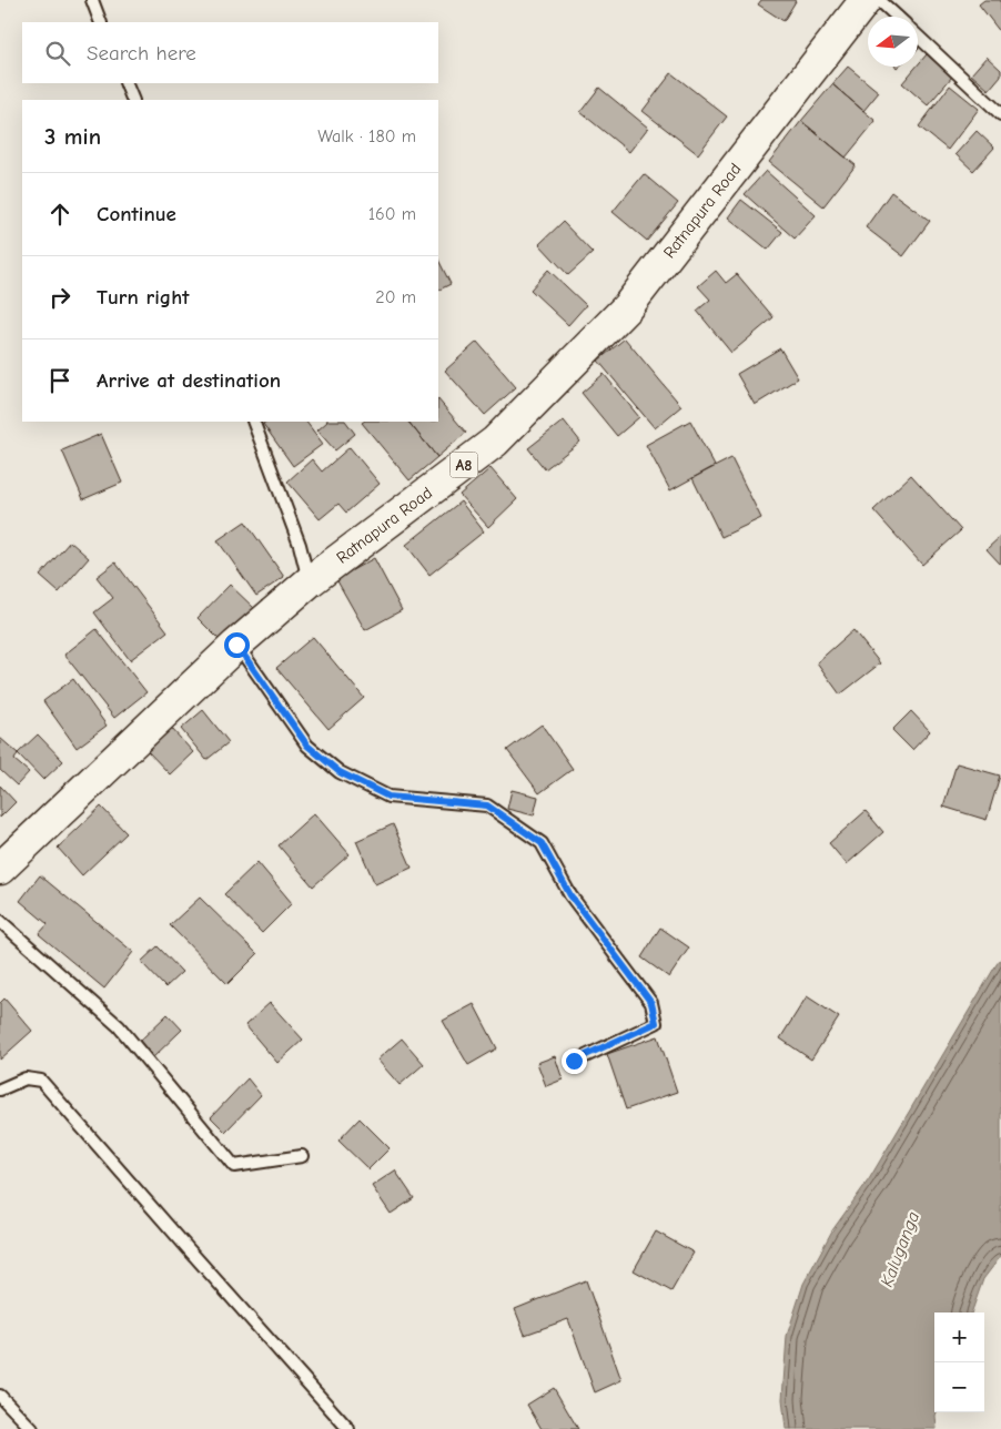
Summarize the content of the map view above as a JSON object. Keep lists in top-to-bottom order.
{
  "streets": {
    "highway": ["Ratnapura Road", "A8"]
  },
  "water": ["Kaluganga"],
  "north": "left",
  "page": {
    "search": "Search here",
    "heading": ["3 min", "Walk · 180 m"],
    "list": [
      ["Continue", "160 m"],
      ["Turn right", "20 m"],
      "Arrive at destination"
    ],
    "map_buttons": ["+", "−"]
  }
}
